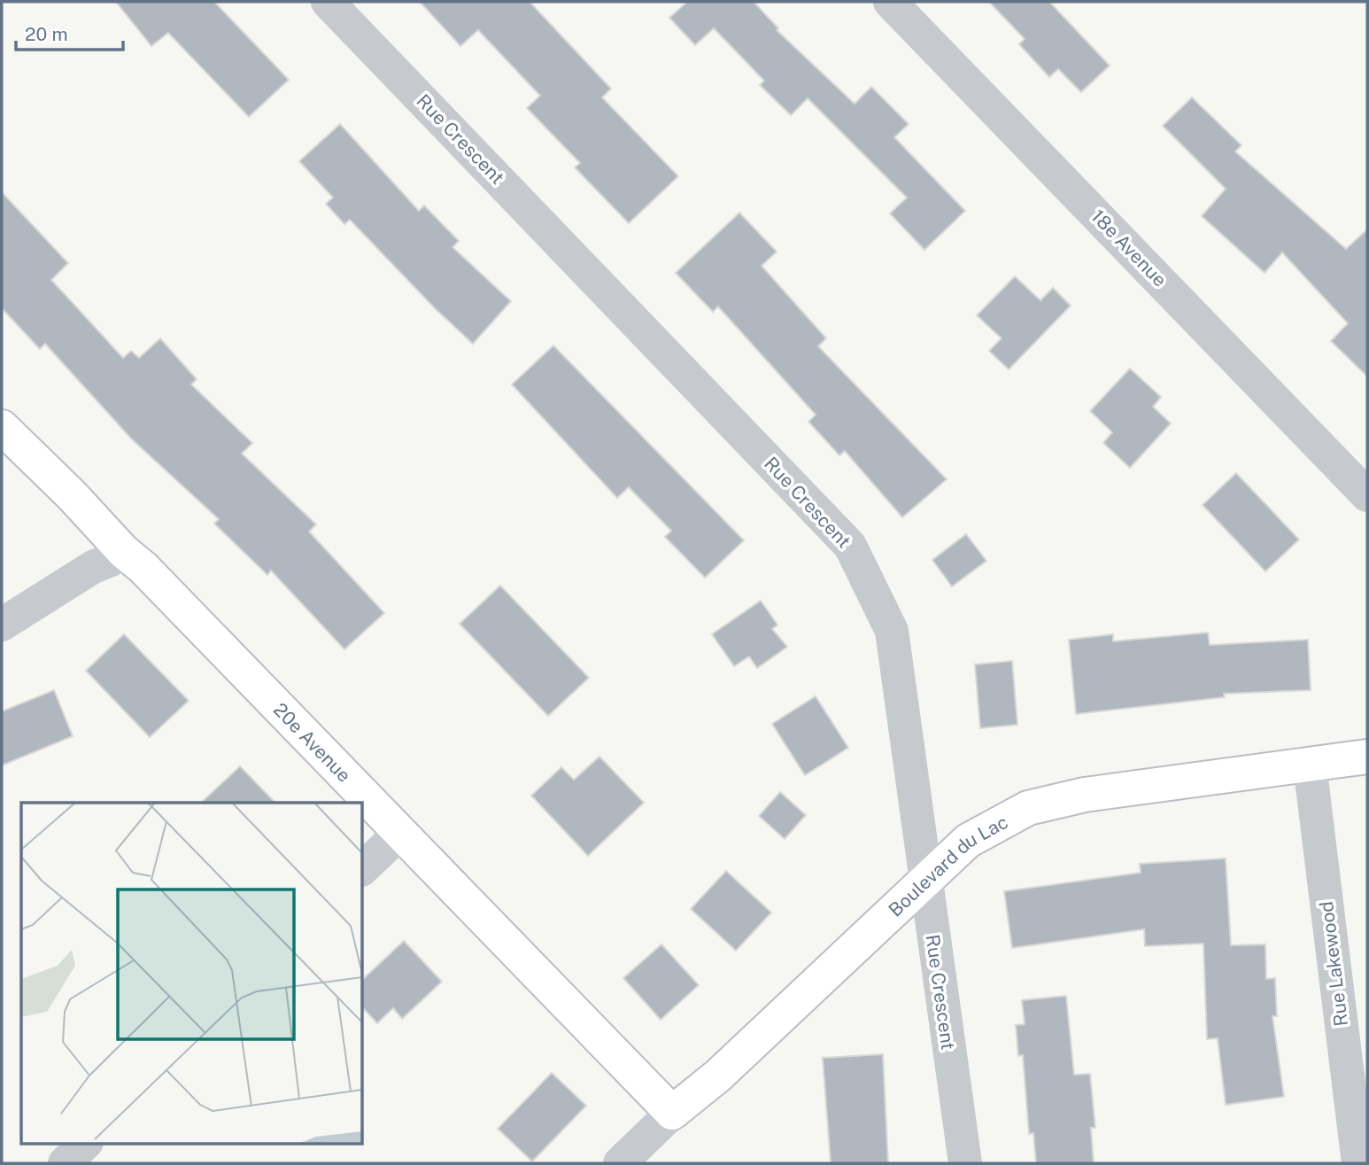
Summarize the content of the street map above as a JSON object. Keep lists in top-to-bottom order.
{
  "streets": {
    "street": [
      "Rue Crescent",
      "18e Avenue",
      "20e Avenue",
      "Boulevard du Lac",
      "Rue Lakewood"
    ]
  },
  "crossings": [
    ["Rue Crescent", "Boulevard du Lac"],
    ["20e Avenue", "Boulevard du Lac"],
    ["Boulevard du Lac", "Rue Lakewood"]
  ],
  "scale_bar": "20 m"
}
